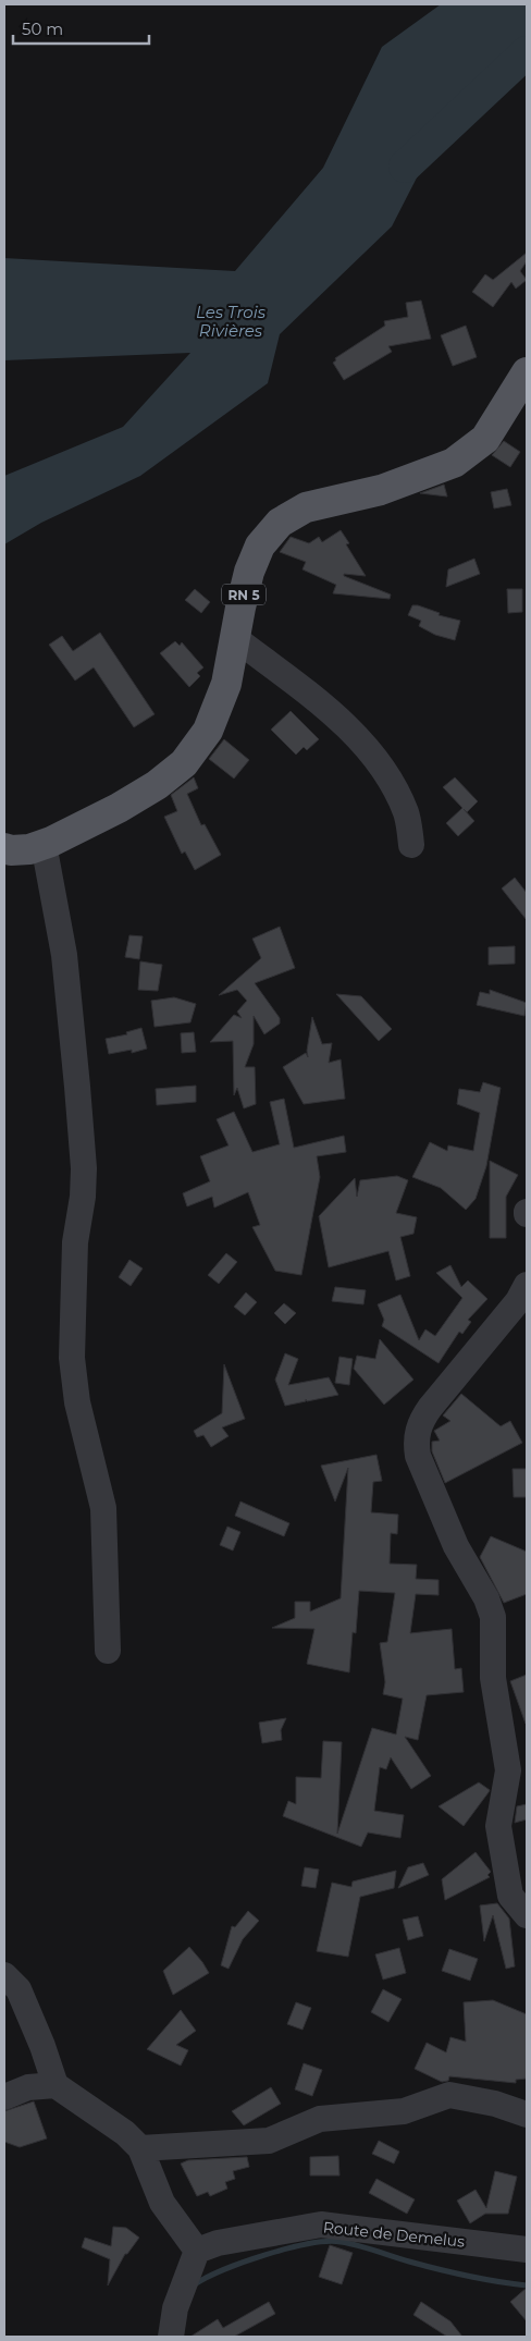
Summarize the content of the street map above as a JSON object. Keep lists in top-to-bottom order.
{
  "streets": {
    "main road": ["RN 5"],
    "street": ["Route de Demelus"]
  },
  "water": ["Les Trois Rivières"],
  "scale_bar": "50 m"
}
